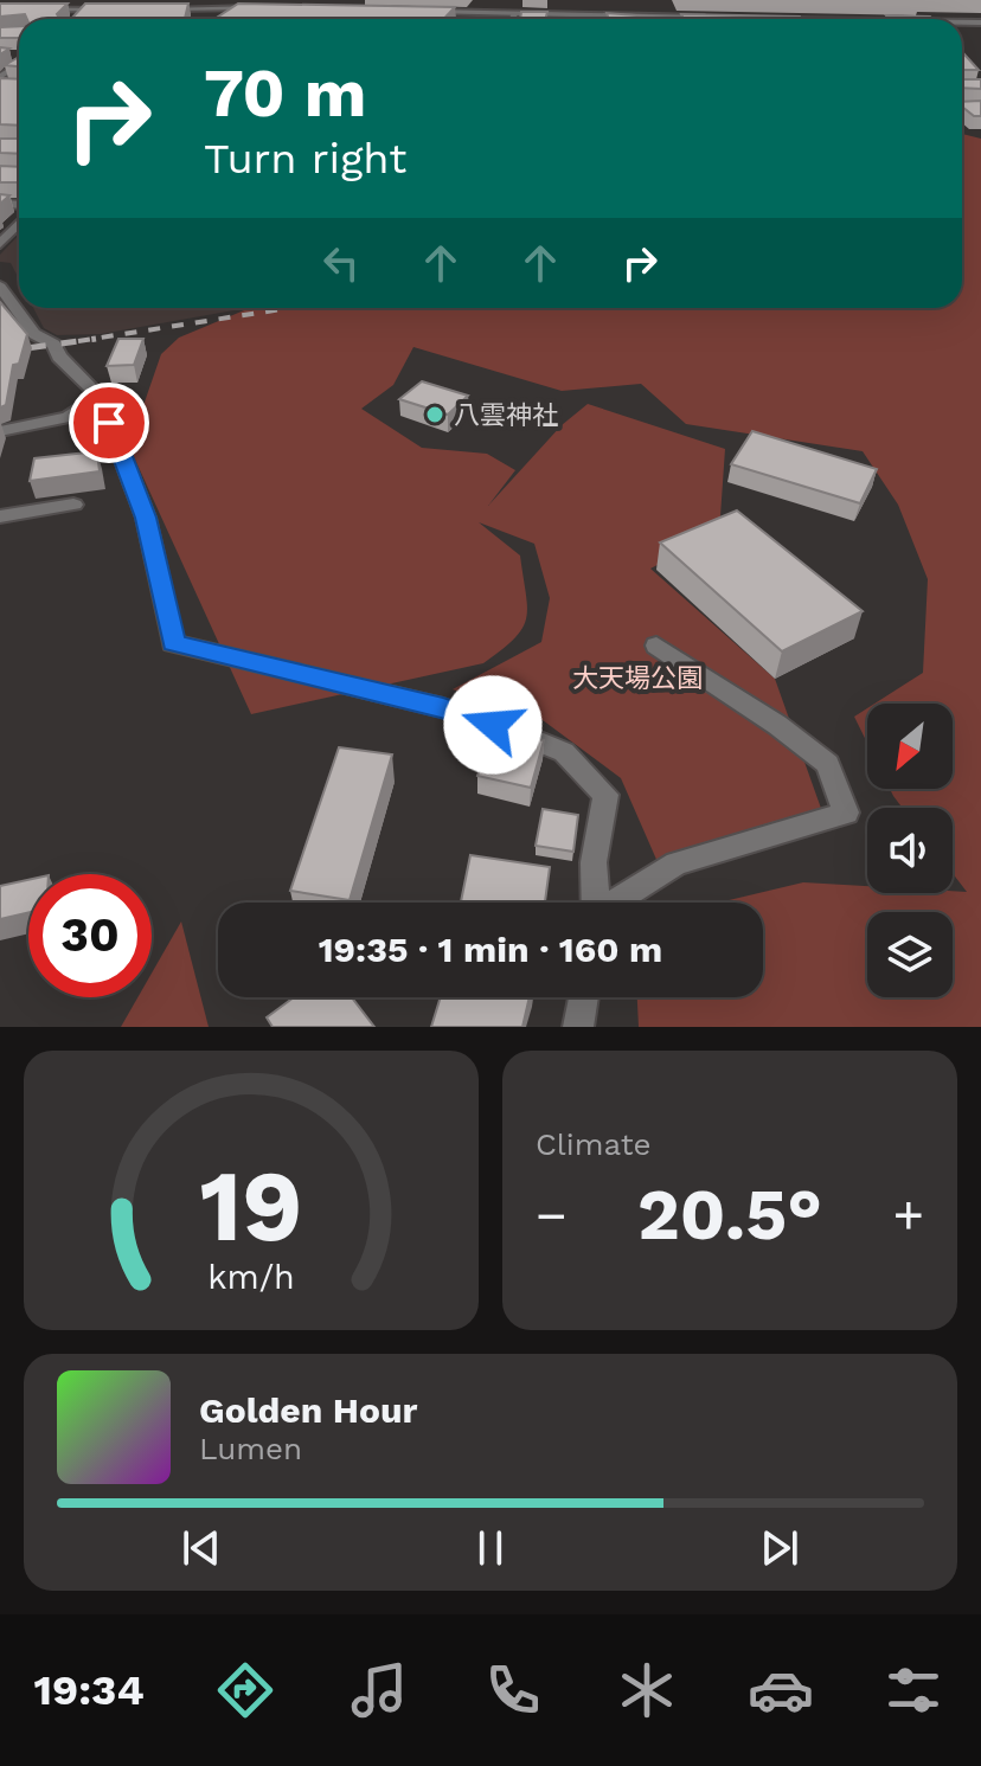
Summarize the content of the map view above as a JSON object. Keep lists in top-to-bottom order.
{
  "parks": ["大天場公園"],
  "places": ["八雲神社"],
  "north": "bottom left",
  "page": {
    "turn": ["70 m", "Turn right"],
    "limit": "30",
    "trip": "19:35 · 1 min · 160 m",
    "tile": "Climate",
    "heat": ["−", "20.5°", "+"],
    "song": ["Golden Hour", "Lumen"],
    "tabs": "19:34",
    "gauge": ["19", "km/h"]
  }
}
